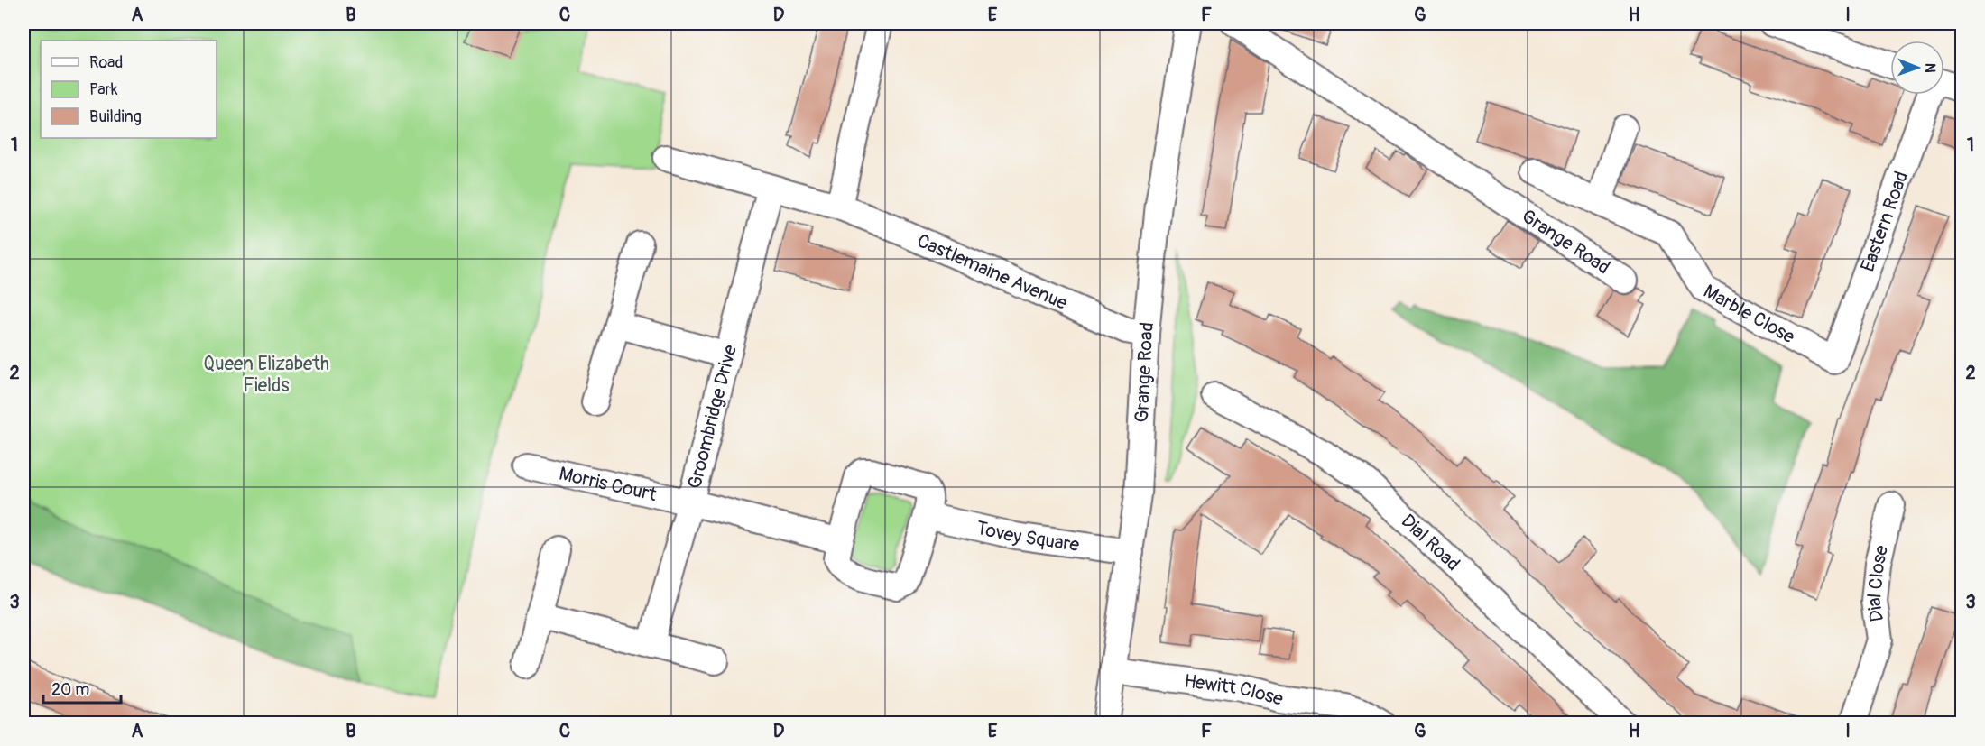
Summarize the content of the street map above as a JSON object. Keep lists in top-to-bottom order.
{
  "streets": {
    "street": [
      "Eastern Road",
      "Grange Road",
      "Castlemaine Avenue",
      "Marble Close",
      "Groombridge Drive",
      "Morris Court",
      "Tovey Square",
      "Dial Road",
      "Dial Close",
      "Hewitt Close"
    ]
  },
  "crossings": [
    ["Eastern Road", "Marble Close"],
    ["Grange Road", "Castlemaine Avenue"],
    ["Grange Road", "Tovey Square"],
    ["Grange Road", "Hewitt Close"],
    ["Castlemaine Avenue", "Groombridge Drive"],
    ["Groombridge Drive", "Morris Court"]
  ],
  "parks": ["Queen Elizabeth Fields"],
  "legend": ["Road", "Park", "Building"],
  "scale_bar": "20 m",
  "north": "right",
  "grid": {
    "columns": [
      "A",
      "B",
      "C",
      "D",
      "E",
      "F",
      "G",
      "H",
      "I"
    ],
    "rows": ["1", "2", "3"]
  }
}
